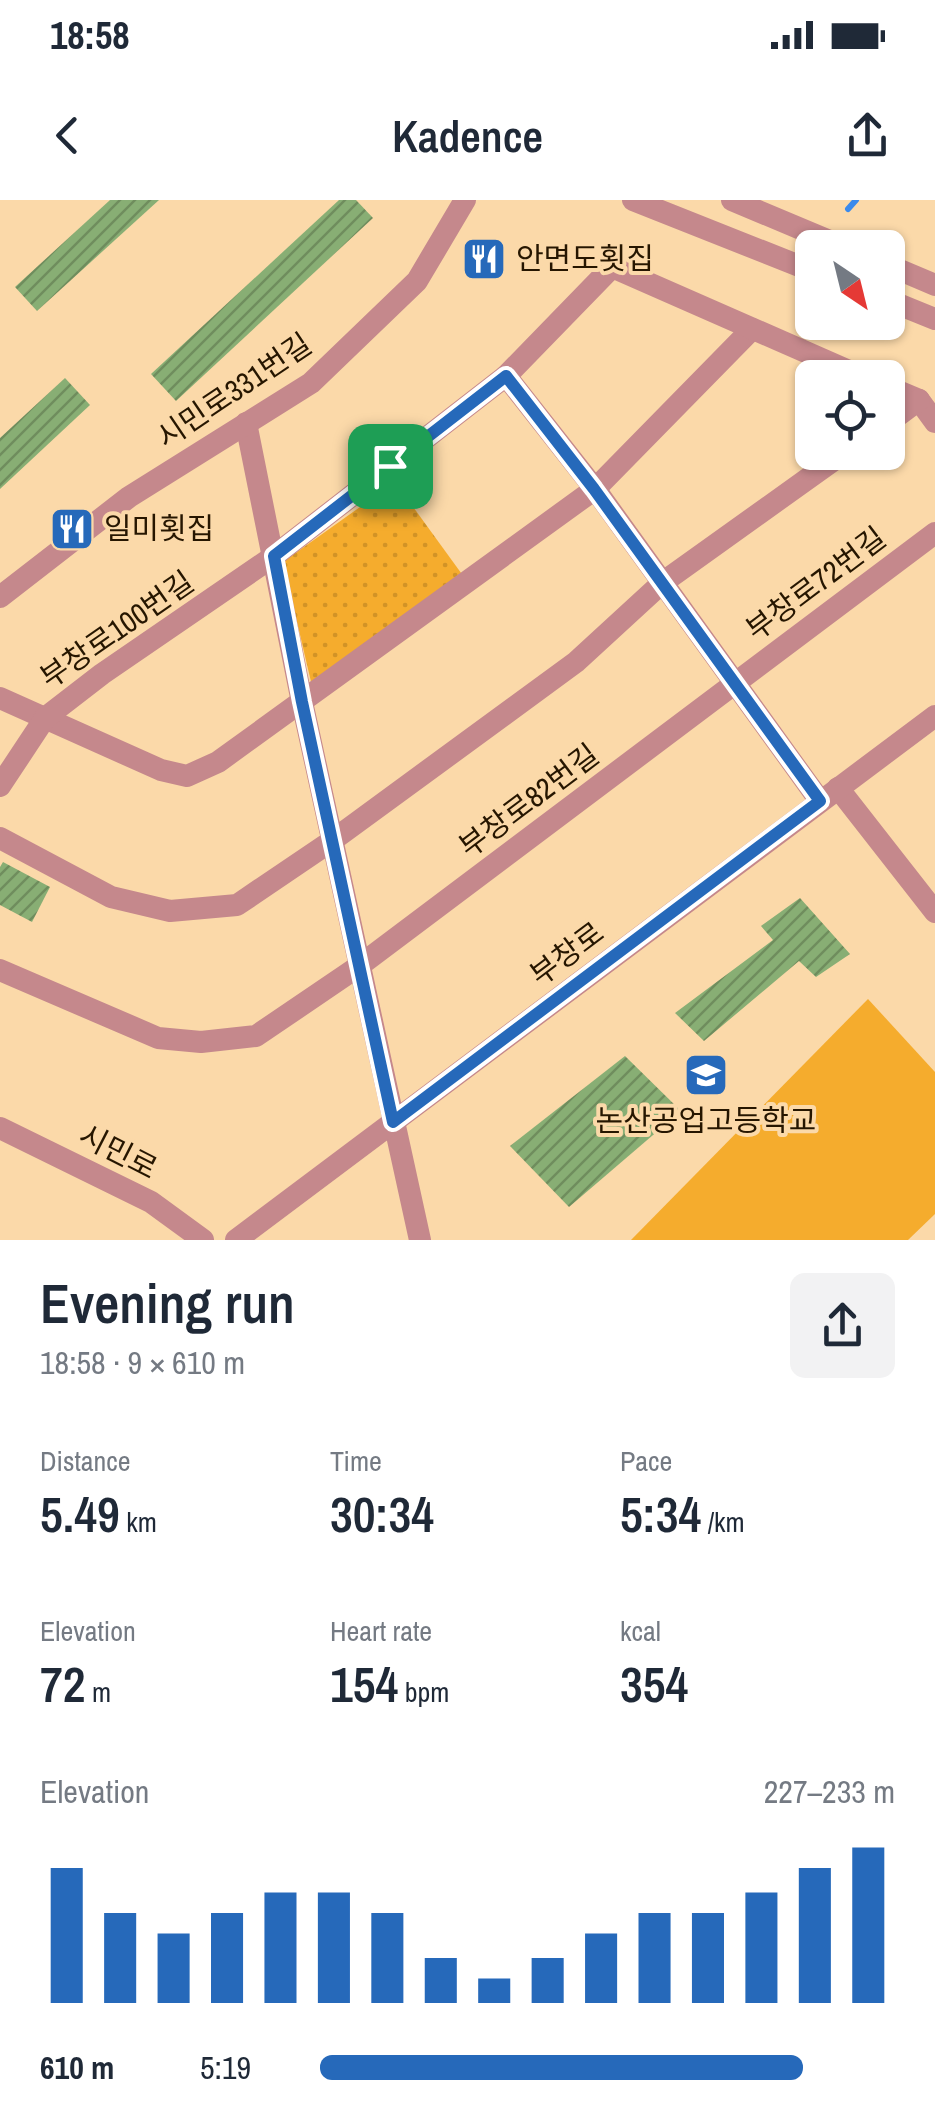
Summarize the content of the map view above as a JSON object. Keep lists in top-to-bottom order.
{
  "streets": {
    "street": [
      "시민로331번길",
      "부창로72번길",
      "부창로100번길",
      "부창로82번길",
      "부창로",
      "시민로"
    ]
  },
  "crossings": [
    ["부창로72번길", "부창로82번길"]
  ],
  "places": {
    "restaurant": ["안면도횟집", "일미횟집"],
    "school or university": ["논산공업고등학교"]
  },
  "north": "bottom right",
  "page": {
    "status": "18:58",
    "header": "Kadence",
    "heading": ["Evening run", "18:58 · 9 × 610 m"],
    "stats": [
      ["Distance", "5.49 km"],
      ["Time", "30:34"],
      ["Pace", "5:34 /km"],
      ["Elevation", "72 m"],
      ["Heart rate", "154 bpm"],
      ["kcal", "354"]
    ],
    "chart": ["Elevation", "227–233 m"],
    "list": [
      {
        "name": "610 m",
        "note": "5:19"
      }
    ]
  }
}
